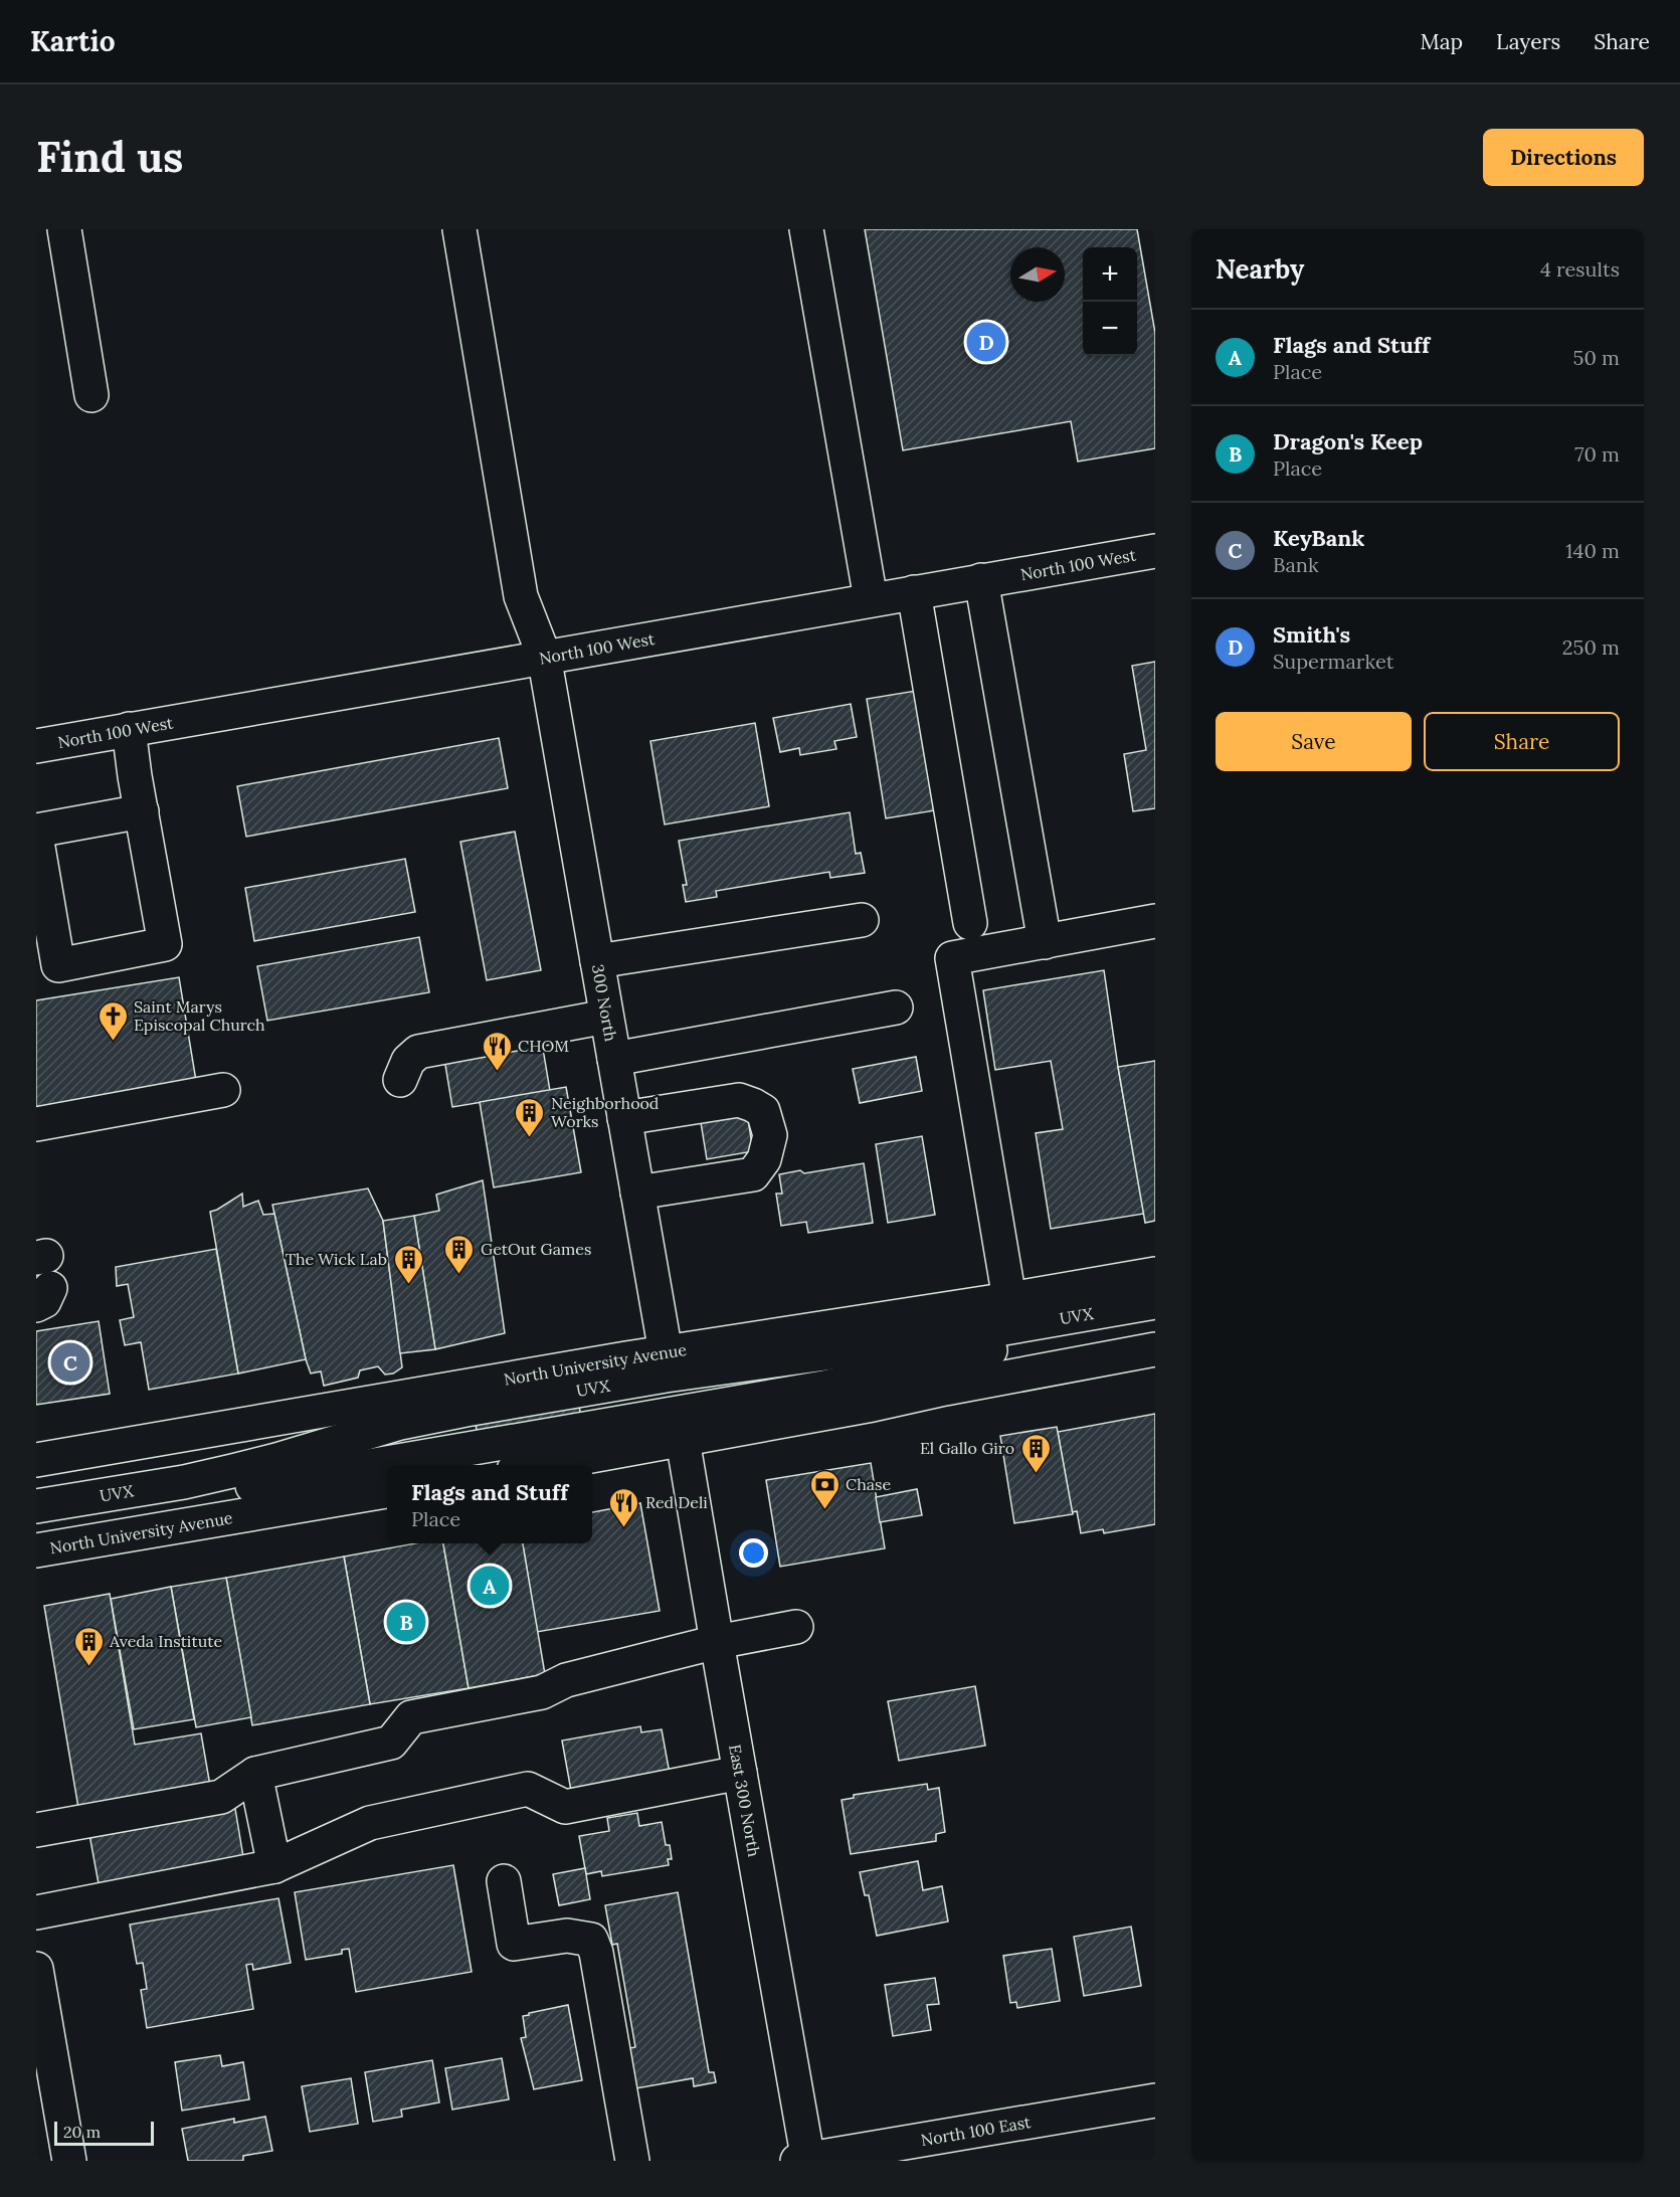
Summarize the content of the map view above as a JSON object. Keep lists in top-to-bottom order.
{
  "streets": {
    "main road": [
      "North 100 West",
      "300 North",
      "UVX",
      "North University Avenue",
      "East 300 North",
      "North 100 East"
    ]
  },
  "crossings": [
    ["North 100 West", "300 North"],
    ["300 North", "North University Avenue"],
    ["East 300 North", "North 100 East"]
  ],
  "places": {
    "church": ["Saint Marys Episcopal Church"],
    "restaurant": ["CHOM", "Red Deli"],
    "building": [
      "Neighborhood Works",
      "GetOut Games",
      "The Wick Lab",
      "El Gallo Giro",
      "Aveda Institute"
    ],
    "bank": ["Chase"]
  },
  "scale_bar": "20 m",
  "north": "right",
  "page": {
    "header": "Kartio",
    "nav": ["Map", "Layers", "Share"],
    "buttons": [
      "Directions",
      ["Save", "Share"]
    ],
    "title": "Find us",
    "heading": ["Nearby", "4 results"],
    "map_buttons": ["+", "−"],
    "list": [
      {
        "mark": "A",
        "name": "Flags and Stuff",
        "note": "Place",
        "value": "50 m"
      },
      {
        "mark": "B",
        "name": "Dragon's Keep",
        "note": "Place",
        "value": "70 m"
      },
      {
        "mark": "C",
        "name": "KeyBank",
        "note": "Bank",
        "value": "140 m"
      },
      {
        "mark": "D",
        "name": "Smith's",
        "note": "Supermarket",
        "value": "250 m"
      }
    ],
    "pins": [
      "D",
      "C",
      "A",
      "B"
    ],
    "popup": ["Flags and Stuff", "Place"],
    "scale": "20 m"
  }
}
